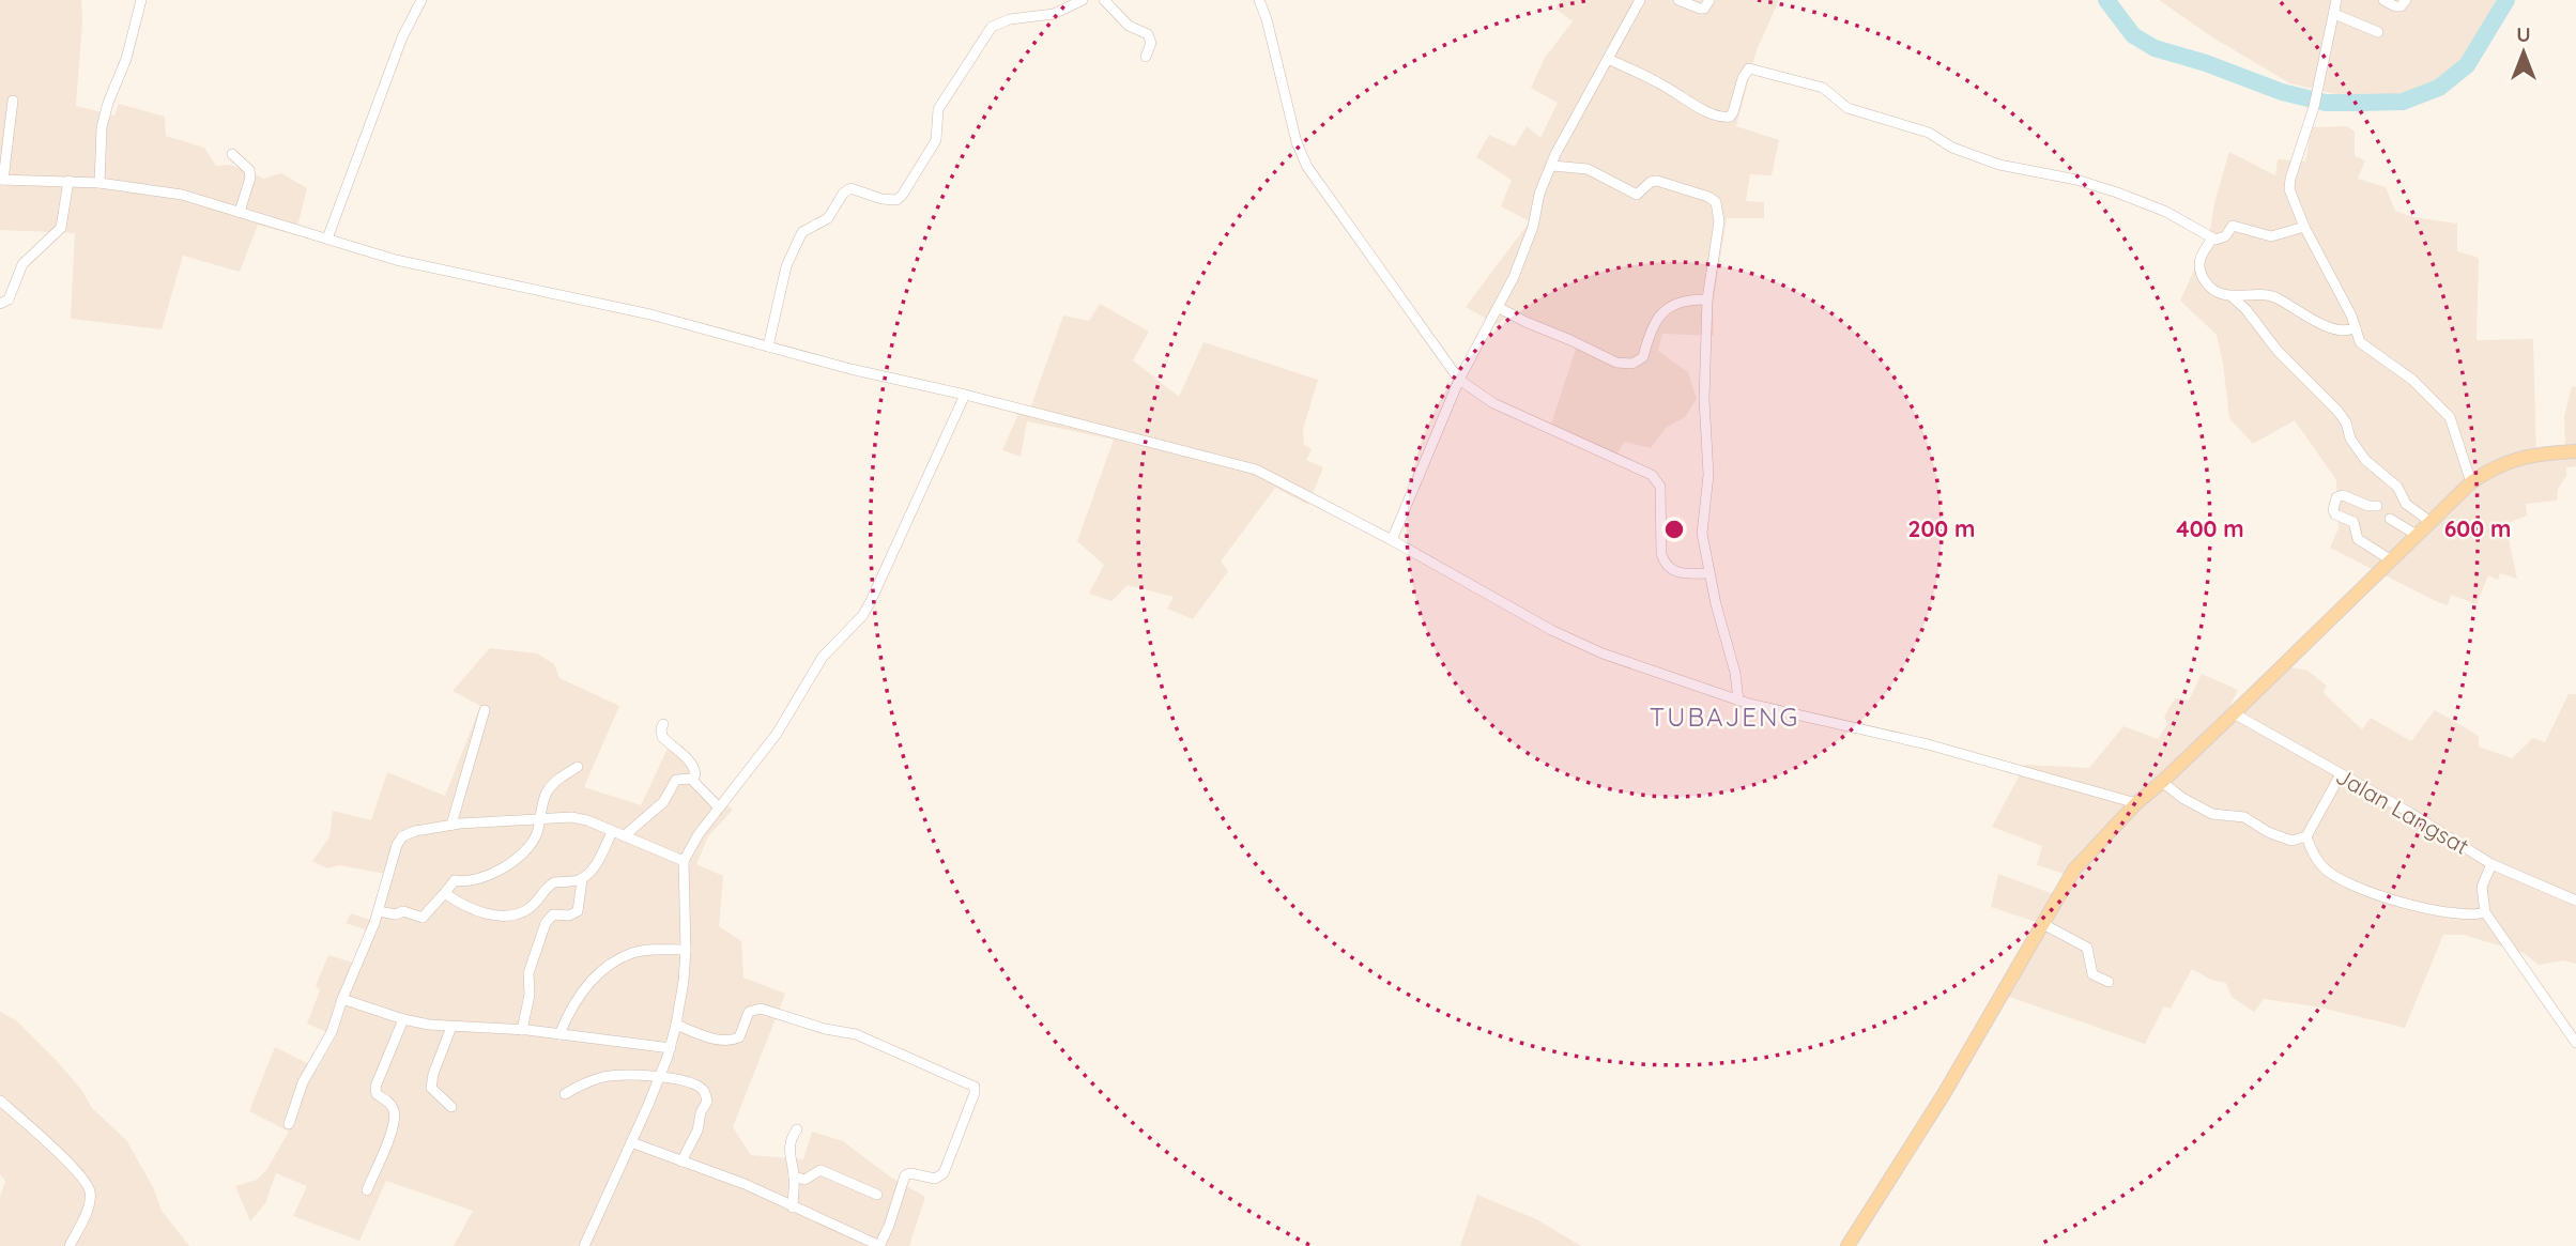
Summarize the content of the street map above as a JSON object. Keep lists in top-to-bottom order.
{
  "streets": {
    "street": ["Jalan Langsat"]
  },
  "districts": ["TUBAJENG"],
  "north": "top",
  "rings": ["200 m", "400 m", "600 m"]
}
